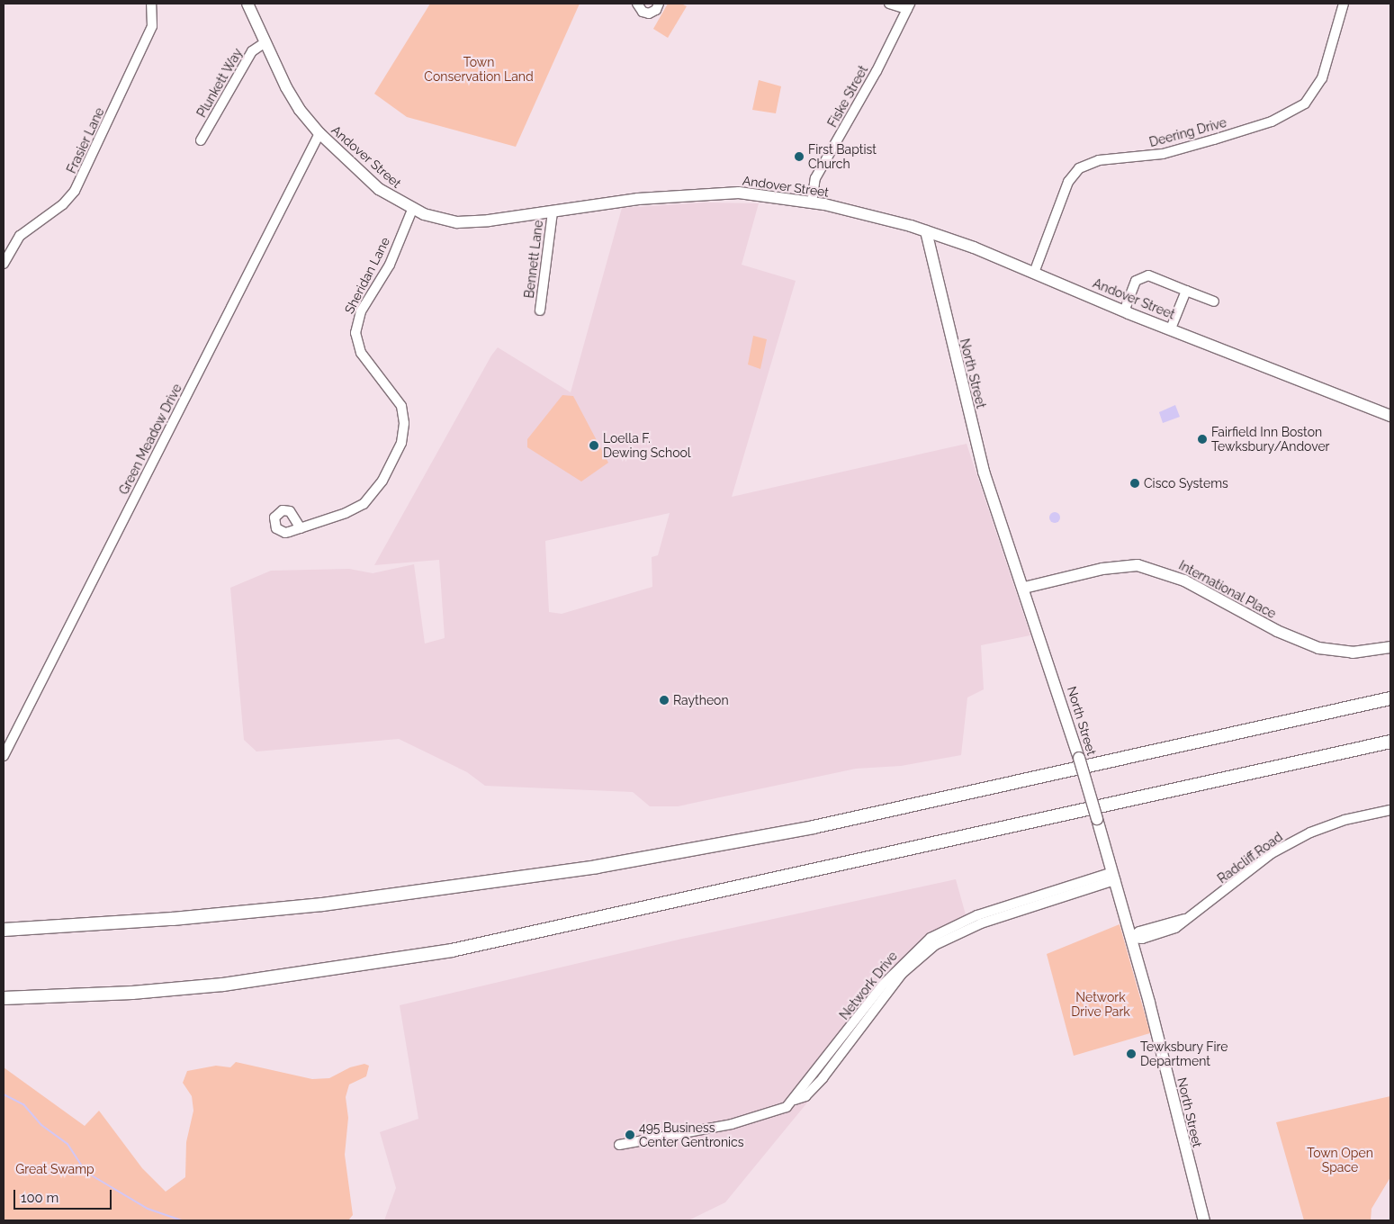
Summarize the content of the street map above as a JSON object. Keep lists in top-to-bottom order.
{
  "streets": {
    "main road": ["Andover Street", "North Street", "International Place"],
    "street": [
      "Plunkett Way",
      "Fiske Street",
      "Deering Drive",
      "Frasier Lane",
      "Bennett Lane",
      "Sheridan Lane",
      "Green Meadow Drive",
      "Radcliff Road",
      "Network Drive"
    ]
  },
  "crossings": [
    ["Plunkett Way", "Andover Street"],
    ["Fiske Street", "Andover Street"],
    ["Deering Drive", "Andover Street"],
    ["Andover Street", "Bennett Lane"],
    ["Andover Street", "Sheridan Lane"],
    ["Andover Street", "North Street"],
    ["Andover Street", "Green Meadow Drive"],
    ["North Street", "International Place"],
    ["North Street", "Radcliff Road"],
    ["North Street", "Network Drive"]
  ],
  "parks": [
    "Town Conservation Land",
    "Network Drive Park",
    "Town Open Space",
    "Great Swamp"
  ],
  "places": [
    "First Baptist Church",
    "Fairfield Inn Boston Tewksbury/Andover",
    "Loella F. Dewing School",
    "Cisco Systems",
    "Raytheon",
    "Tewksbury Fire Department",
    "495 Business Center Gentronics"
  ],
  "scale_bar": "100 m"
}
